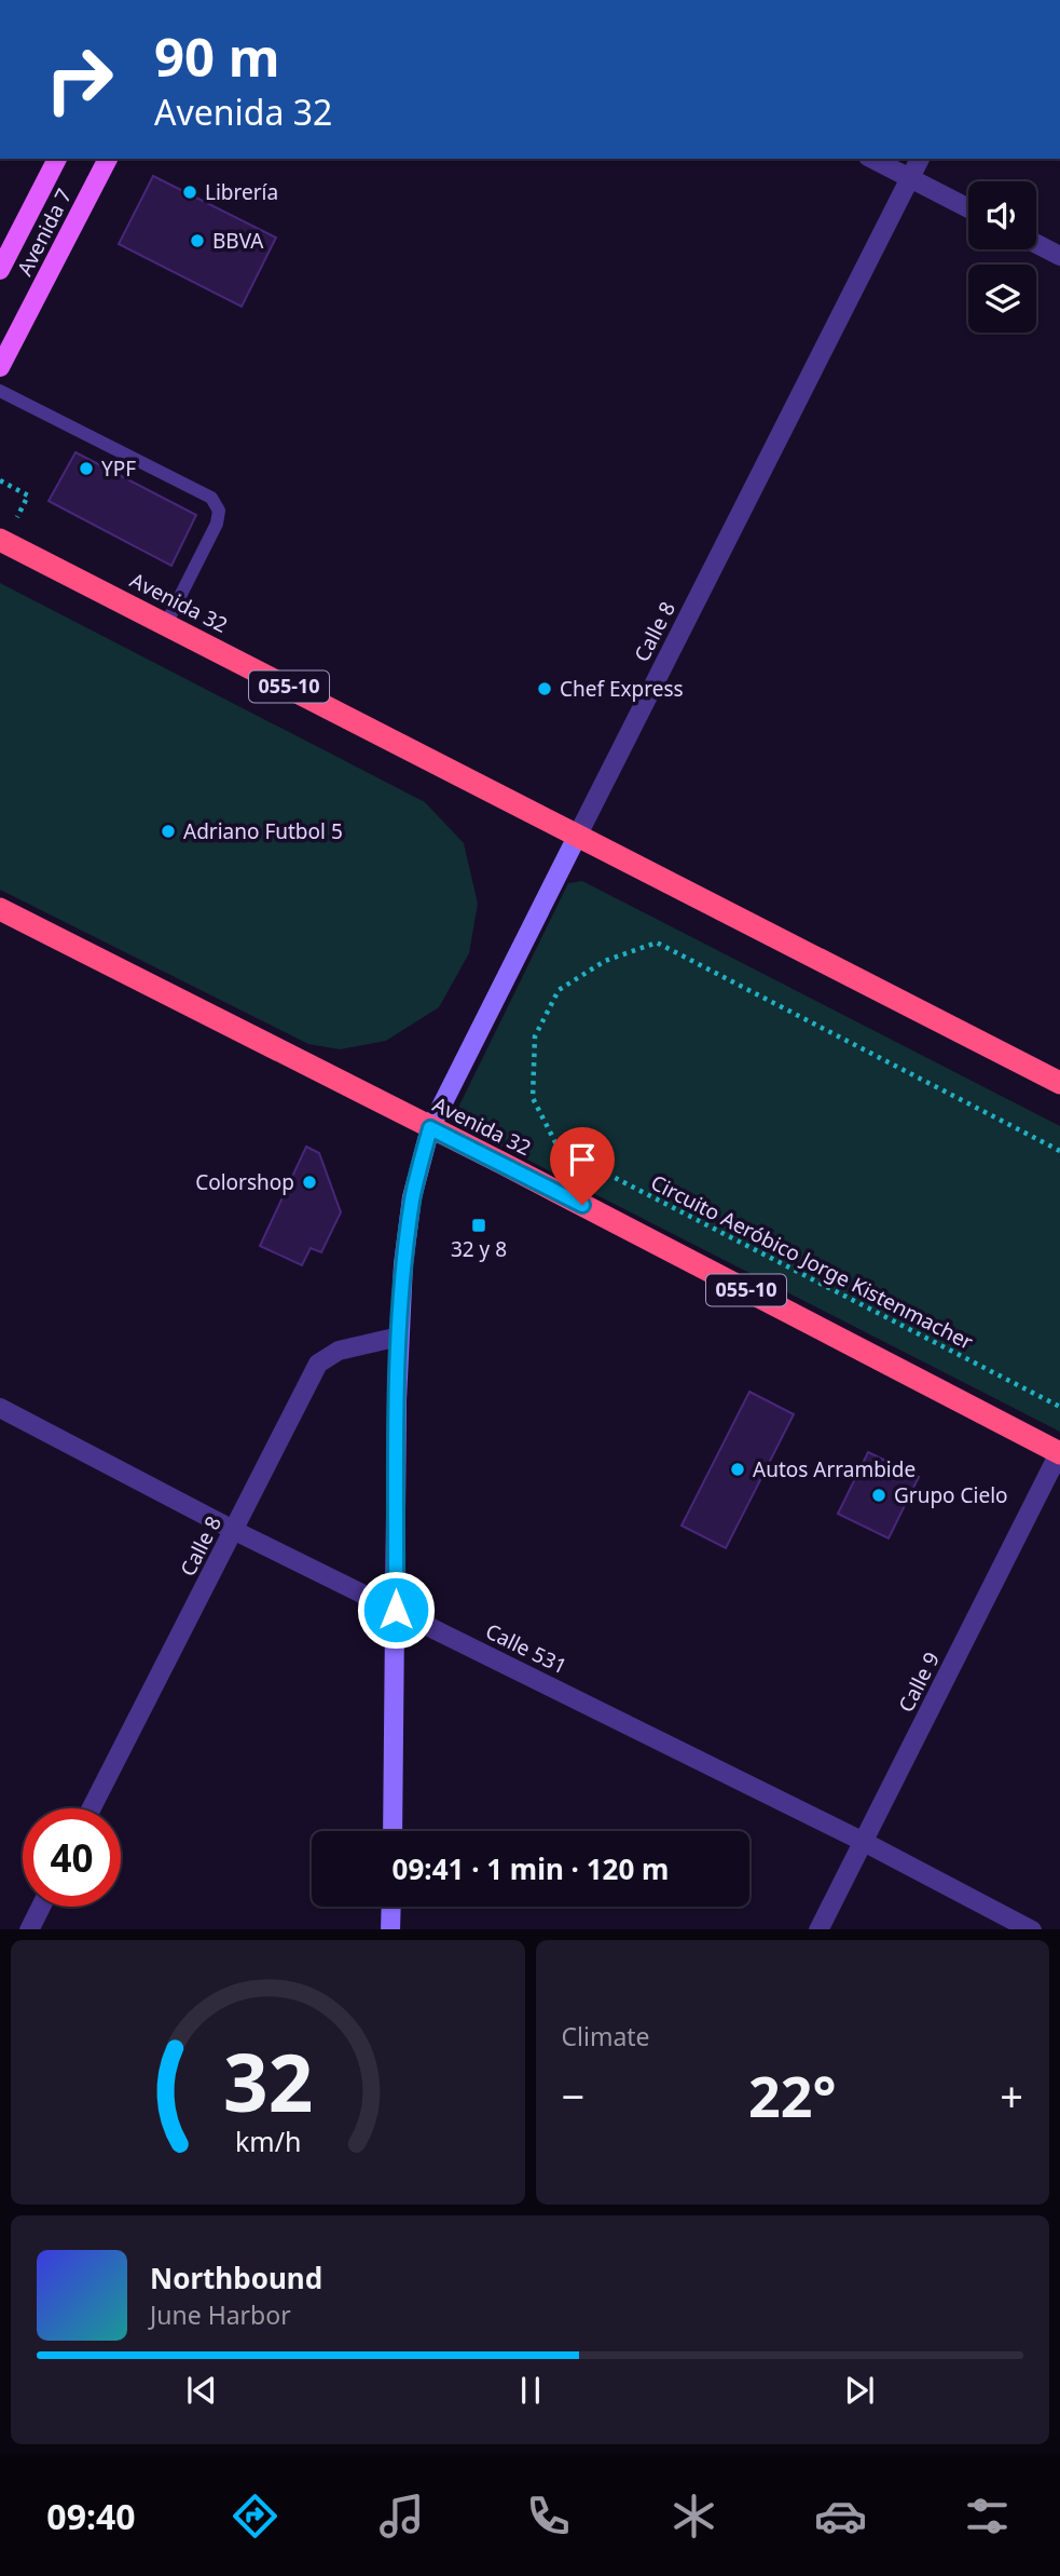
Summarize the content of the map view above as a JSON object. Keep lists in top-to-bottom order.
{
  "streets": {
    "highway": ["Avenida 32", "055-10"],
    "main road": ["Avenida 7"],
    "street": ["Calle 8", "Calle 531", "Calle 9"],
    "path": ["Circuito Aeróbico Jorge Kistenmacher"]
  },
  "crossings": [
    ["Avenida 32", "Calle 8"],
    ["Avenida 32", "Calle 9"],
    ["Calle 8", "Calle 531"],
    ["Calle 531", "Calle 9"]
  ],
  "places": {
    "other": [
      "Librería",
      "BBVA",
      "YPF",
      "Chef Express",
      "Adriano Futbol 5",
      "Colorshop",
      "Autos Arrambide",
      "Grupo Cielo"
    ],
    "transit": ["32 y 8"]
  },
  "page": {
    "turn": ["90 m", "Avenida 32"],
    "limit": "40",
    "trip": "09:41 · 1 min · 120 m",
    "tile": "Climate",
    "heat": ["−", "22°", "+"],
    "song": ["Northbound", "June Harbor"],
    "tabs": "09:40",
    "gauge": ["32", "km/h"]
  }
}
